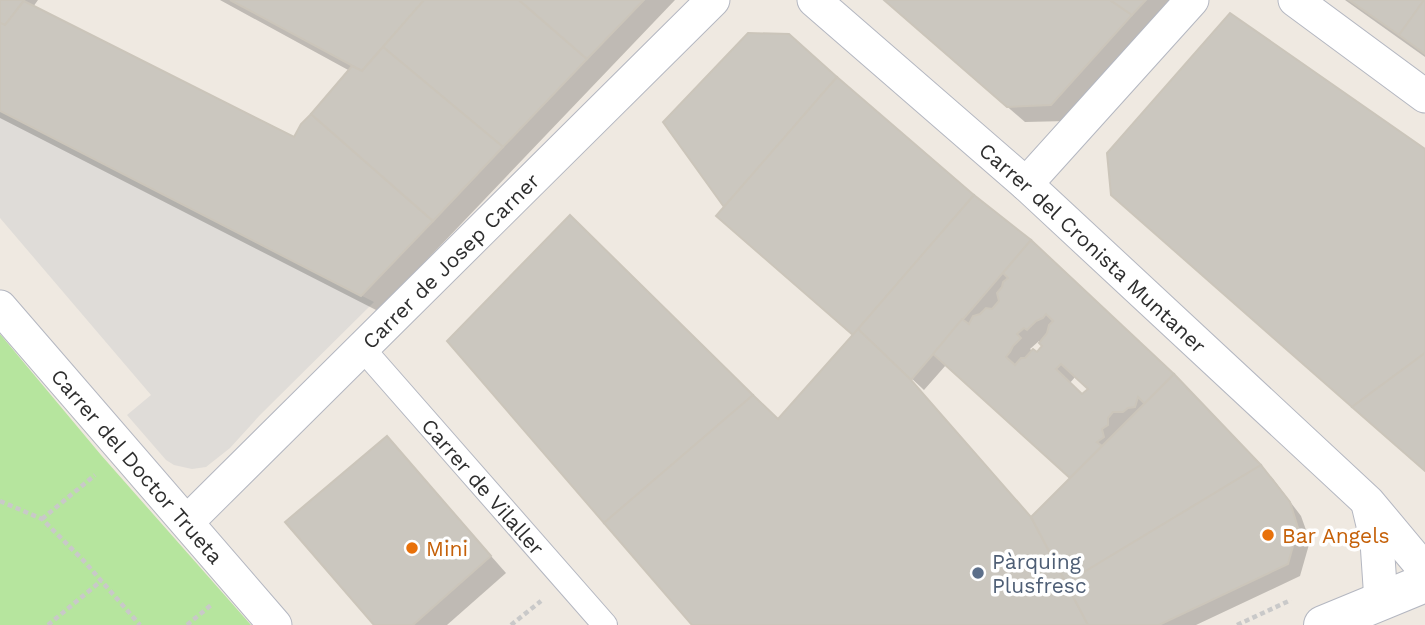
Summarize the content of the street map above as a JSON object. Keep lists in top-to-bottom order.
{
  "streets": {
    "street": [
      "Carrer del Cronista Muntaner",
      "Carrer de Josep Carner",
      "Carrer del Doctor Trueta",
      "Carrer de Vilaller"
    ]
  },
  "crossings": [
    ["Carrer de Josep Carner", "Carrer del Doctor Trueta"],
    ["Carrer de Josep Carner", "Carrer de Vilaller"]
  ],
  "places": ["Bar Angels", "Mini", "Pàrquing Plusfresc"]
}
